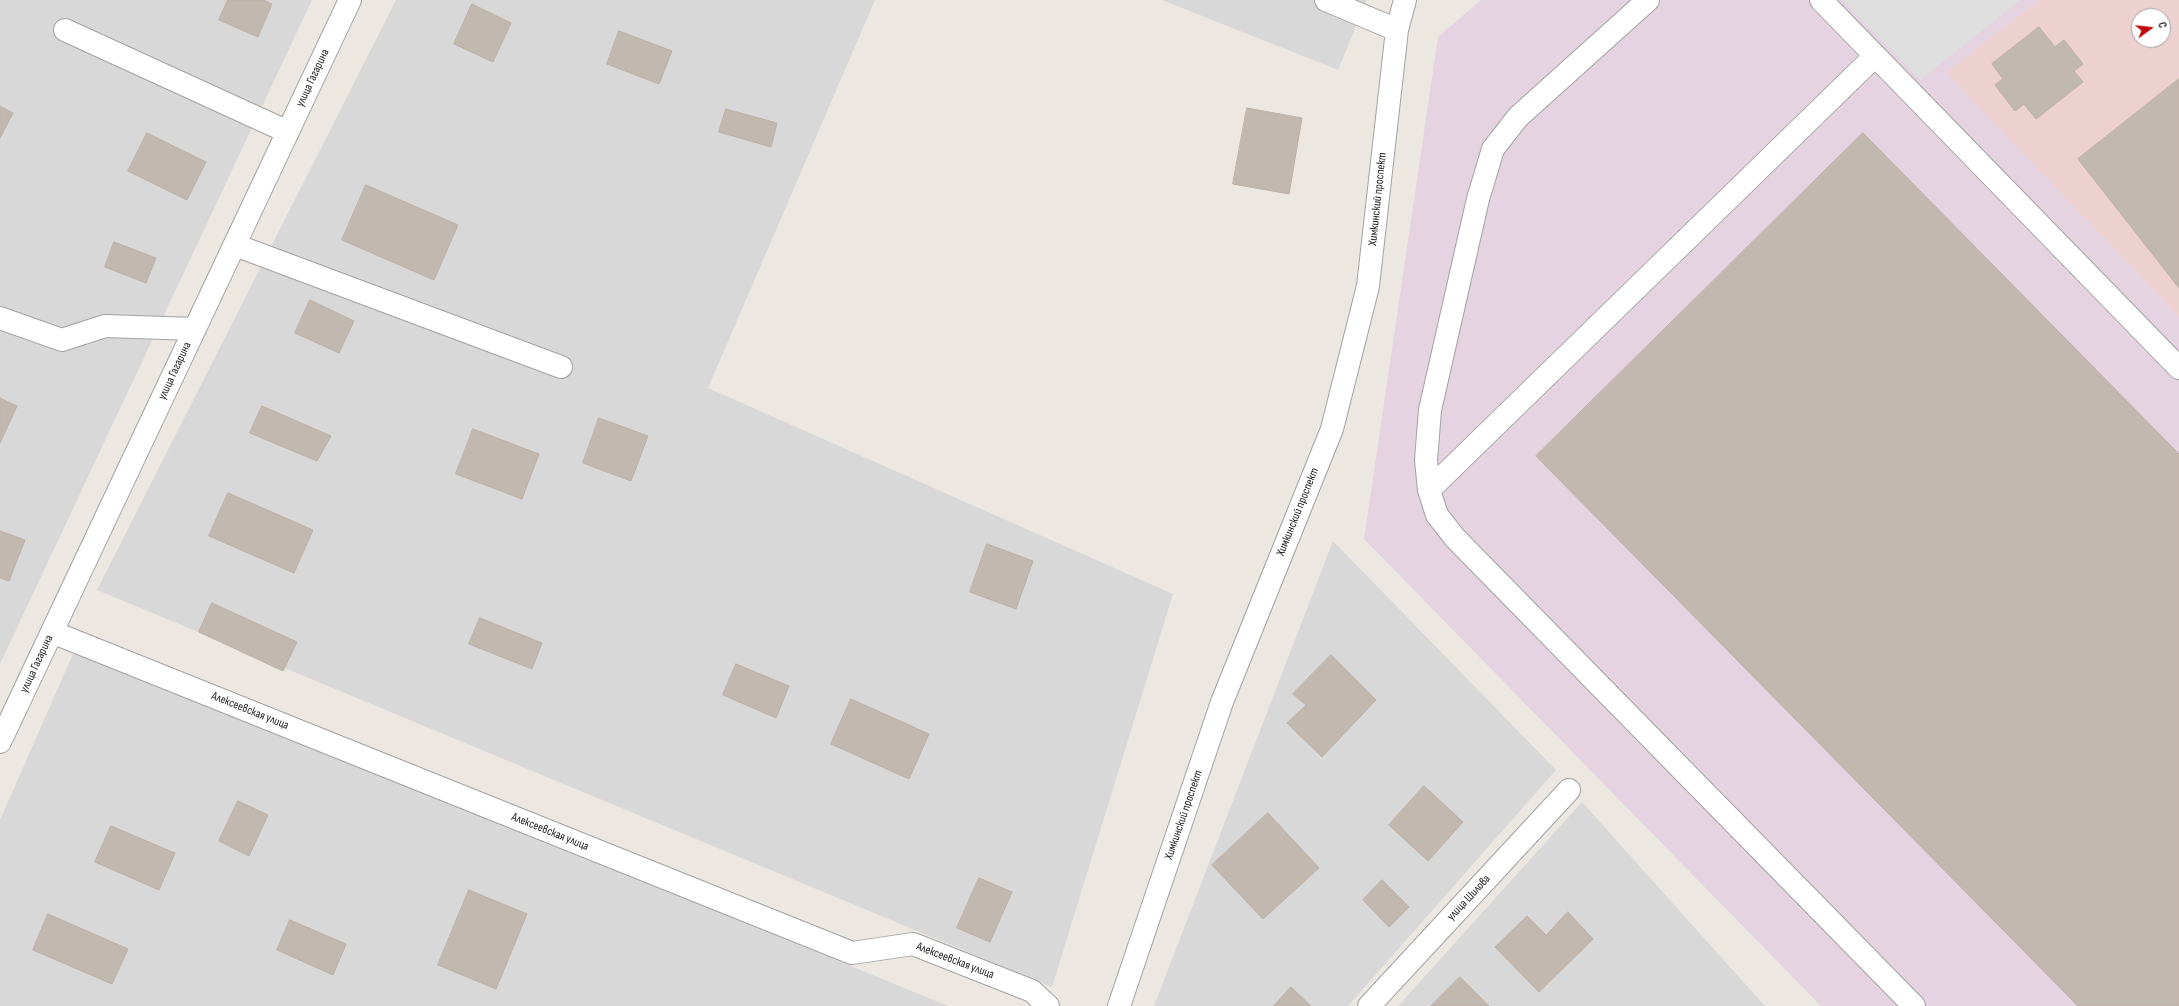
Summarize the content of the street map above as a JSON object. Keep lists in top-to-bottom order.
{
  "streets": {
    "street": [
      "улица Гагарина",
      "Химкинский проспект",
      "Алексеевская улица",
      "улица Шилова"
    ]
  },
  "crossings": [
    ["улица Гагарина", "Алексеевская улица"]
  ],
  "north": "right"
}
